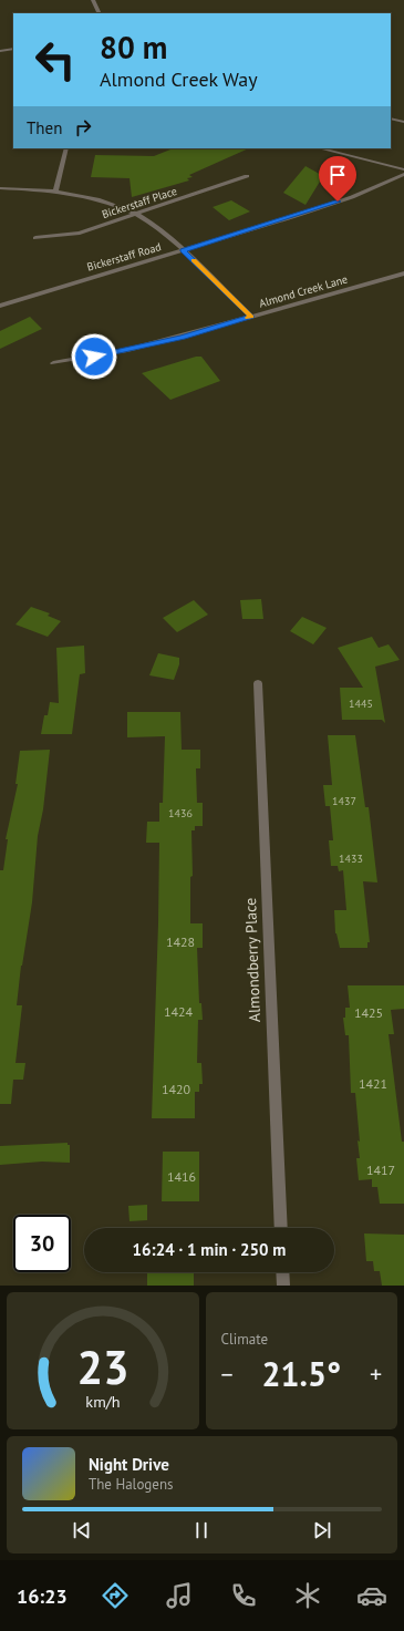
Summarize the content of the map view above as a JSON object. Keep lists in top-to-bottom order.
{
  "streets": {
    "street": [
      "Bickerstaff Place",
      "Bickerstaff Road",
      "Almond Creek Lane",
      "Almondberry Place"
    ]
  },
  "house_numbers": [
    "1445",
    "1437",
    "1436",
    "1433",
    "1428",
    "1424",
    "1425",
    "1421",
    "1420",
    "1417",
    "1416"
  ],
  "page": {
    "turn": ["80 m", "Almond Creek Way"],
    "then": "Then",
    "limit": "30",
    "trip": "16:24 · 1 min · 250 m",
    "tile": "Climate",
    "heat": ["−", "21.5°", "+"],
    "song": ["Night Drive", "The Halogens"],
    "tabs": "16:23",
    "gauge": ["23", "km/h"]
  }
}
